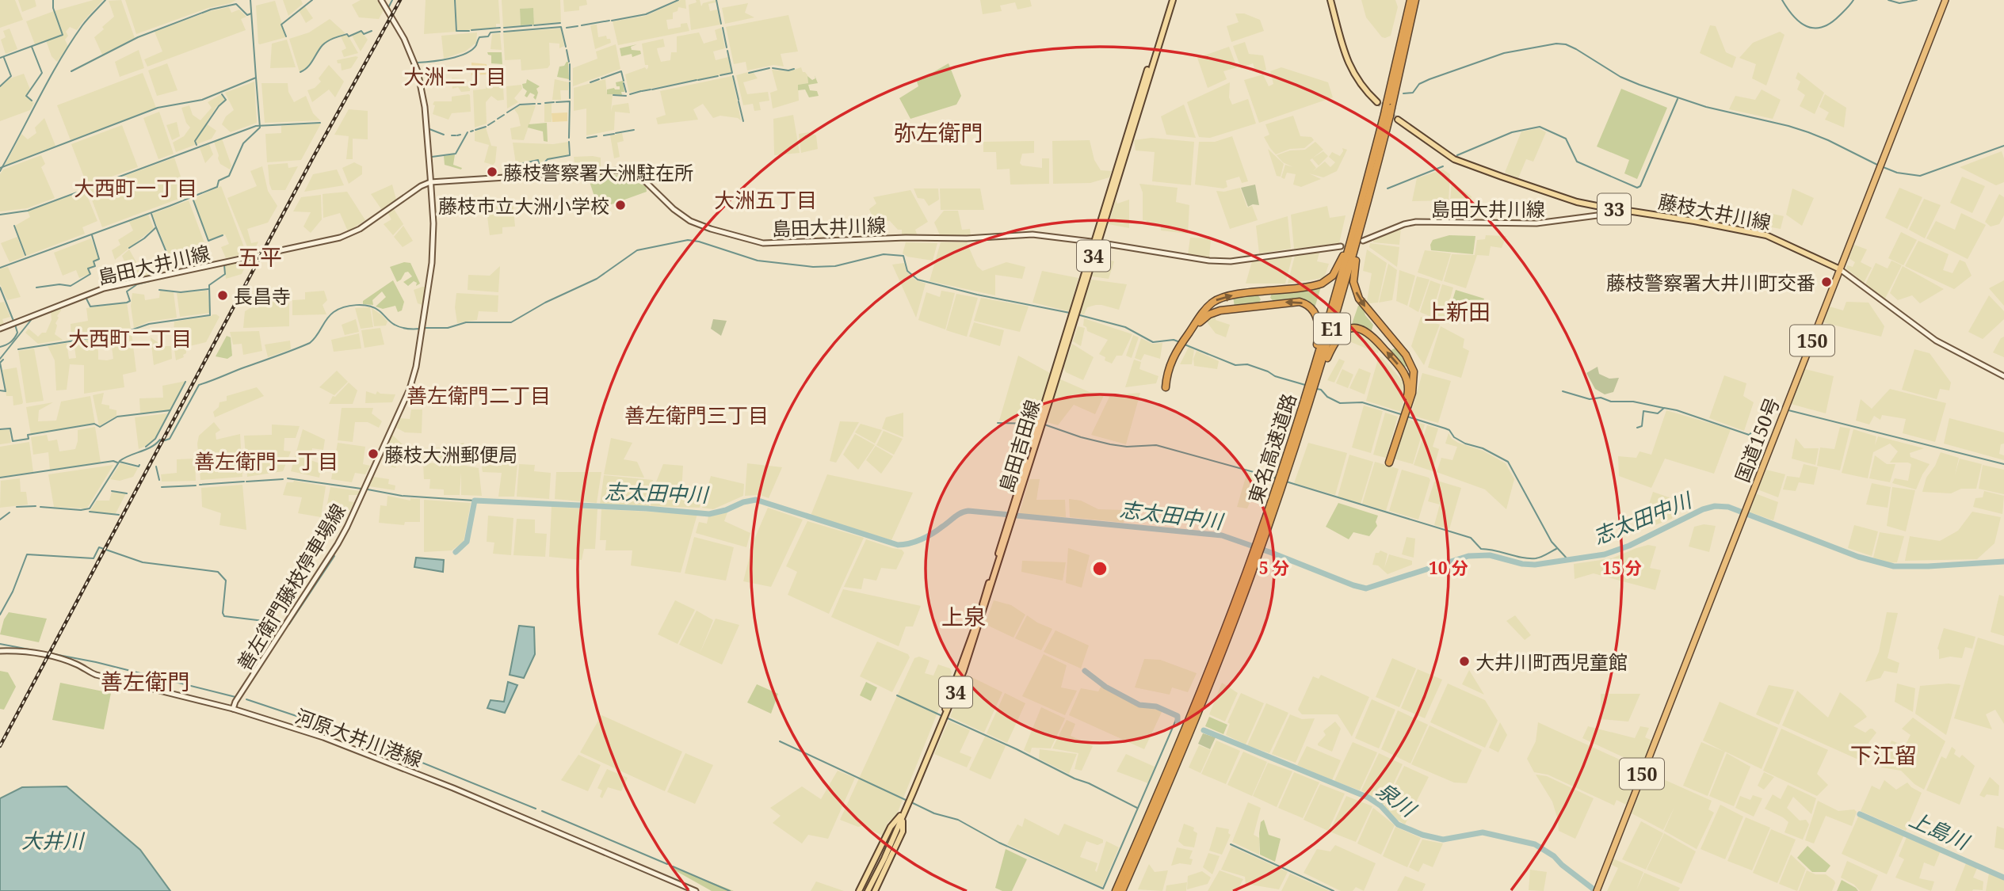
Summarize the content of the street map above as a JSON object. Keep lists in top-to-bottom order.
{
  "streets": {
    "highway": [
      "E1",
      "150",
      "国道150号",
      "東名高速道路"
    ],
    "main road": [
      "島田大井川線",
      "33",
      "藤枝大井川線",
      "34",
      "島田吉田線",
      "善左衛門藤枝停車場線",
      "河原大井川港線"
    ]
  },
  "crossings": [
    ["島田大井川線", "藤枝大井川線"],
    ["島田大井川線", "島田吉田線"],
    ["島田大井川線", "善左衛門藤枝停車場線"],
    ["藤枝大井川線", "国道150号"],
    ["善左衛門藤枝停車場線", "河原大井川港線"]
  ],
  "districts": [
    "大洲二丁目",
    "弥左衛門",
    "大西町一丁目",
    "大洲五丁目",
    "五平",
    "上新田",
    "大西町二丁目",
    "善左衛門二丁目",
    "善左衛門三丁目",
    "善左衛門一丁目",
    "上泉",
    "善左衛門",
    "下江留"
  ],
  "water": [
    "志太田中川",
    "泉川",
    "上島川",
    "大井川"
  ],
  "places": [
    "藤枝警察署大洲駐在所",
    "藤枝市立大洲小学校",
    "藤枝警察署大井川町交番",
    "長昌寺",
    "藤枝大洲郵便局",
    "大井川町西児童館"
  ],
  "rings": ["5 分", "10 分", "15 分"]
}
